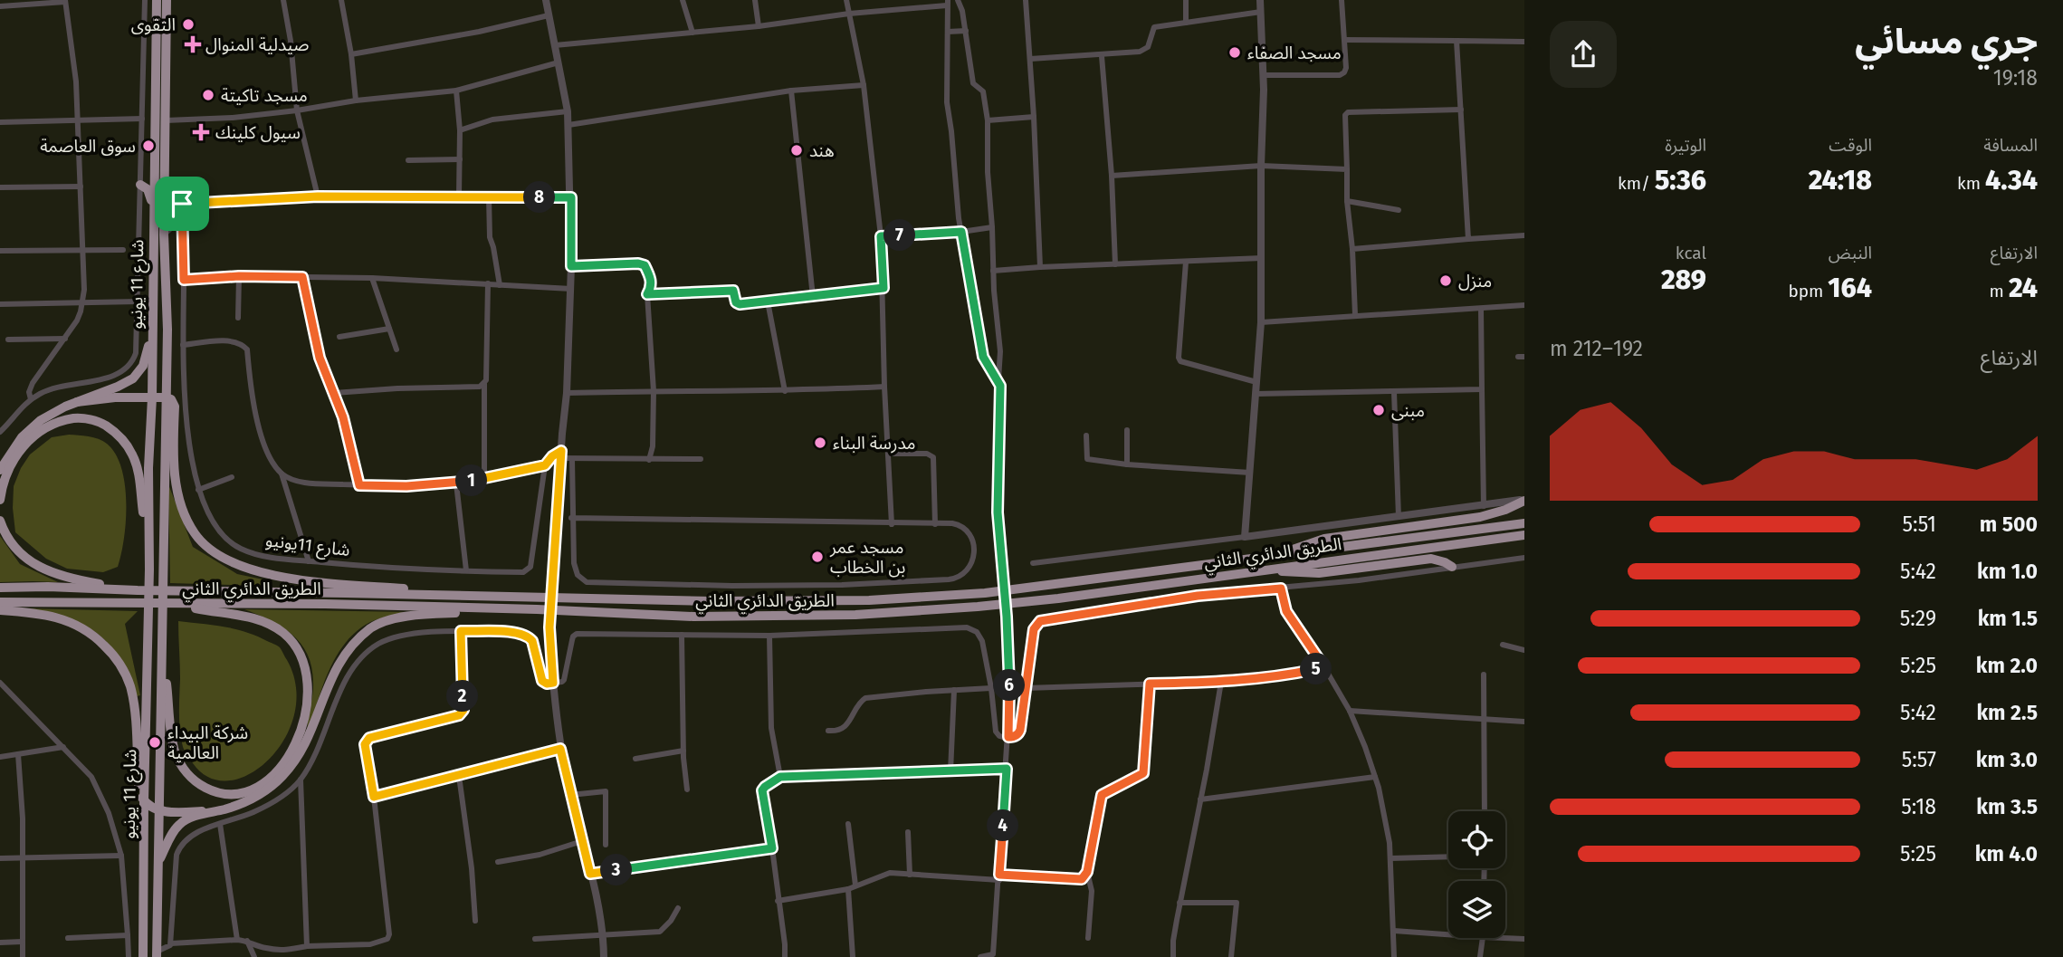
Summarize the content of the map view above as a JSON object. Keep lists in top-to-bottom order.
{
  "streets": {
    "highway": ["شارع 11 يونيو", "الطريق الدائري الثاني"],
    "street": ["شارع 11يونيو"]
  },
  "places": {
    "other": [
      "التقوى",
      "مسجد الصفاء",
      "مسجد تاكيتة",
      "سوق العاصمة",
      "هند",
      "منزل",
      "مبنى",
      "مدرسة البناء",
      "مسجد عمر بن الخطاب",
      "شركة البيداء العالمية"
    ],
    "health": ["صيدلية المنوال", "سيول كلينك"]
  },
  "page": {
    "heading": ["جري مسائي", "19:18"],
    "stats": [
      ["المسافة", "4.34 km"],
      ["الوقت", "24:18"],
      ["الوتيرة", "5:36 /km"],
      ["الارتفاع", "24 m"],
      ["النبض", "164 bpm"],
      ["kcal", "289"]
    ],
    "pins": [
      "8",
      "7",
      "1",
      "5",
      "6",
      "2",
      "4",
      "3"
    ],
    "chart": ["الارتفاع", "192–212 m"],
    "list": [
      {
        "name": "500 m",
        "note": "5:51"
      },
      {
        "name": "1.0 km",
        "note": "5:42"
      },
      {
        "name": "1.5 km",
        "note": "5:29"
      },
      {
        "name": "2.0 km",
        "note": "5:25"
      },
      {
        "name": "2.5 km",
        "note": "5:42"
      },
      {
        "name": "3.0 km",
        "note": "5:57"
      },
      {
        "name": "3.5 km",
        "note": "5:18"
      },
      {
        "name": "4.0 km",
        "note": "5:25"
      }
    ]
  }
}
